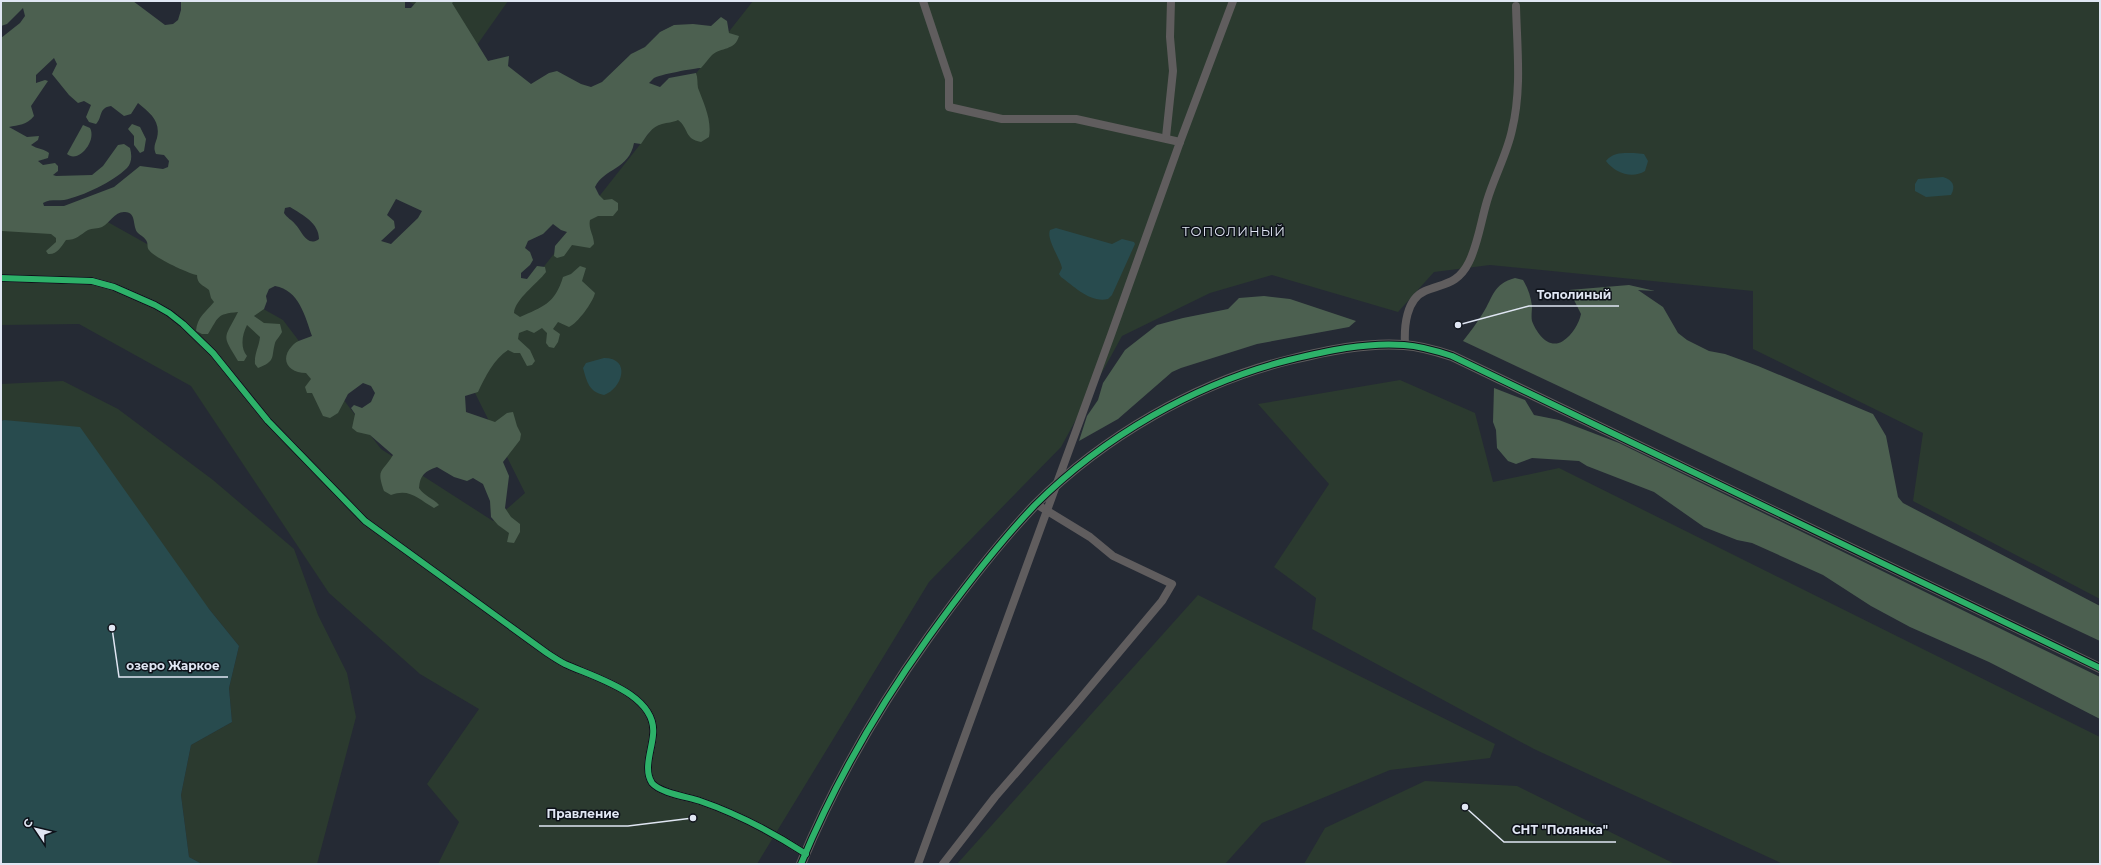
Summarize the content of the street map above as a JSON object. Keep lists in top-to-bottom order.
{
  "districts": ["ТОПОЛИНЫЙ"],
  "places": [
    "Тополиный",
    "озеро Жаркое",
    "СНТ \"Полянка\"",
    "Правление"
  ],
  "north": "top left"
}
